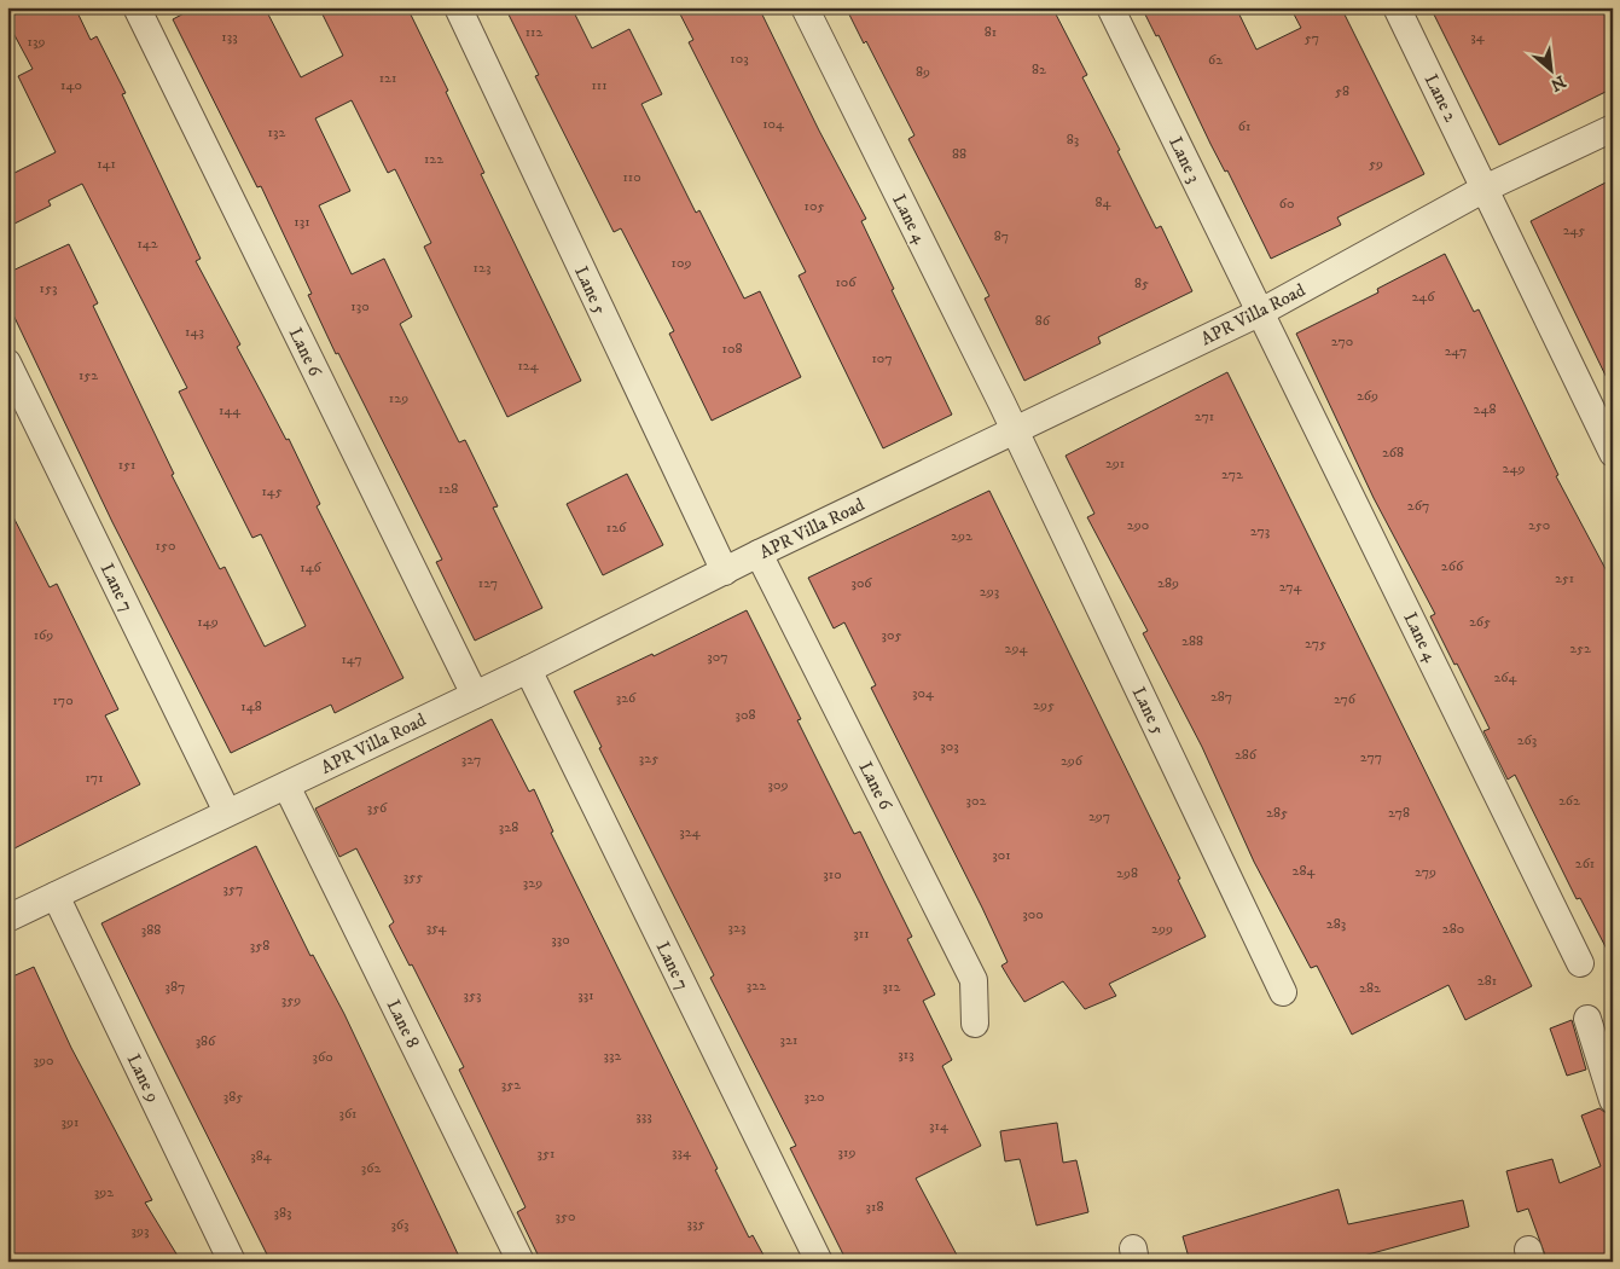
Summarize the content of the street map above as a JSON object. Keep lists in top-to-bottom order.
{
  "streets": {
    "street": [
      "Lane 2",
      "Lane 3",
      "Lane 4",
      "Lane 5",
      "APR Villa Road",
      "Lane 6",
      "Lane 7",
      "Lane 8",
      "Lane 9"
    ]
  },
  "crossings": [
    ["Lane 2", "APR Villa Road"],
    ["Lane 3", "Lane 4"],
    ["Lane 3", "APR Villa Road"],
    ["Lane 4", "Lane 5"],
    ["Lane 4", "APR Villa Road"],
    ["Lane 5", "APR Villa Road"],
    ["APR Villa Road", "Lane 6"],
    ["APR Villa Road", "Lane 7"],
    ["APR Villa Road", "Lane 8"],
    ["APR Villa Road", "Lane 9"]
  ],
  "house_numbers": [
    "112",
    "81",
    "133",
    "34",
    "57",
    "139",
    "103",
    "62",
    "82",
    "89",
    "121",
    "140",
    "111",
    "58",
    "104",
    "61",
    "132",
    "83",
    "88",
    "122",
    "141",
    "59",
    "110",
    "84",
    "60",
    "105",
    "131",
    "245",
    "87",
    "142",
    "109",
    "123",
    "106",
    "85",
    "153",
    "246",
    "130",
    "86",
    "143",
    "270",
    "108",
    "247",
    "107",
    "124",
    "152",
    "269",
    "129",
    "248",
    "144",
    "271",
    "268",
    "291",
    "151",
    "249",
    "272",
    "128",
    "145",
    "267",
    "290",
    "250",
    "126",
    "273",
    "292",
    "150",
    "266",
    "146",
    "251",
    "127",
    "306",
    "289",
    "274",
    "293",
    "149",
    "265",
    "169",
    "305",
    "288",
    "275",
    "294",
    "252",
    "307",
    "147",
    "264",
    "304",
    "287",
    "326",
    "276",
    "170",
    "295",
    "148",
    "308",
    "263",
    "303",
    "286",
    "277",
    "325",
    "327",
    "296",
    "171",
    "309",
    "302",
    "262",
    "356",
    "285",
    "278",
    "297",
    "328",
    "324",
    "301",
    "261",
    "284",
    "279",
    "298",
    "310",
    "355",
    "329",
    "357",
    "300",
    "283",
    "354",
    "323",
    "299",
    "280",
    "388",
    "311",
    "330",
    "358",
    "281",
    "322",
    "387",
    "312",
    "282",
    "353",
    "331",
    "359",
    "321",
    "386",
    "313",
    "332",
    "360",
    "390",
    "352",
    "385",
    "320",
    "361",
    "333",
    "391",
    "314",
    "334",
    "319",
    "351",
    "384",
    "362",
    "392",
    "318",
    "383",
    "350",
    "335",
    "363",
    "393"
  ],
  "north": "bottom right"
}
